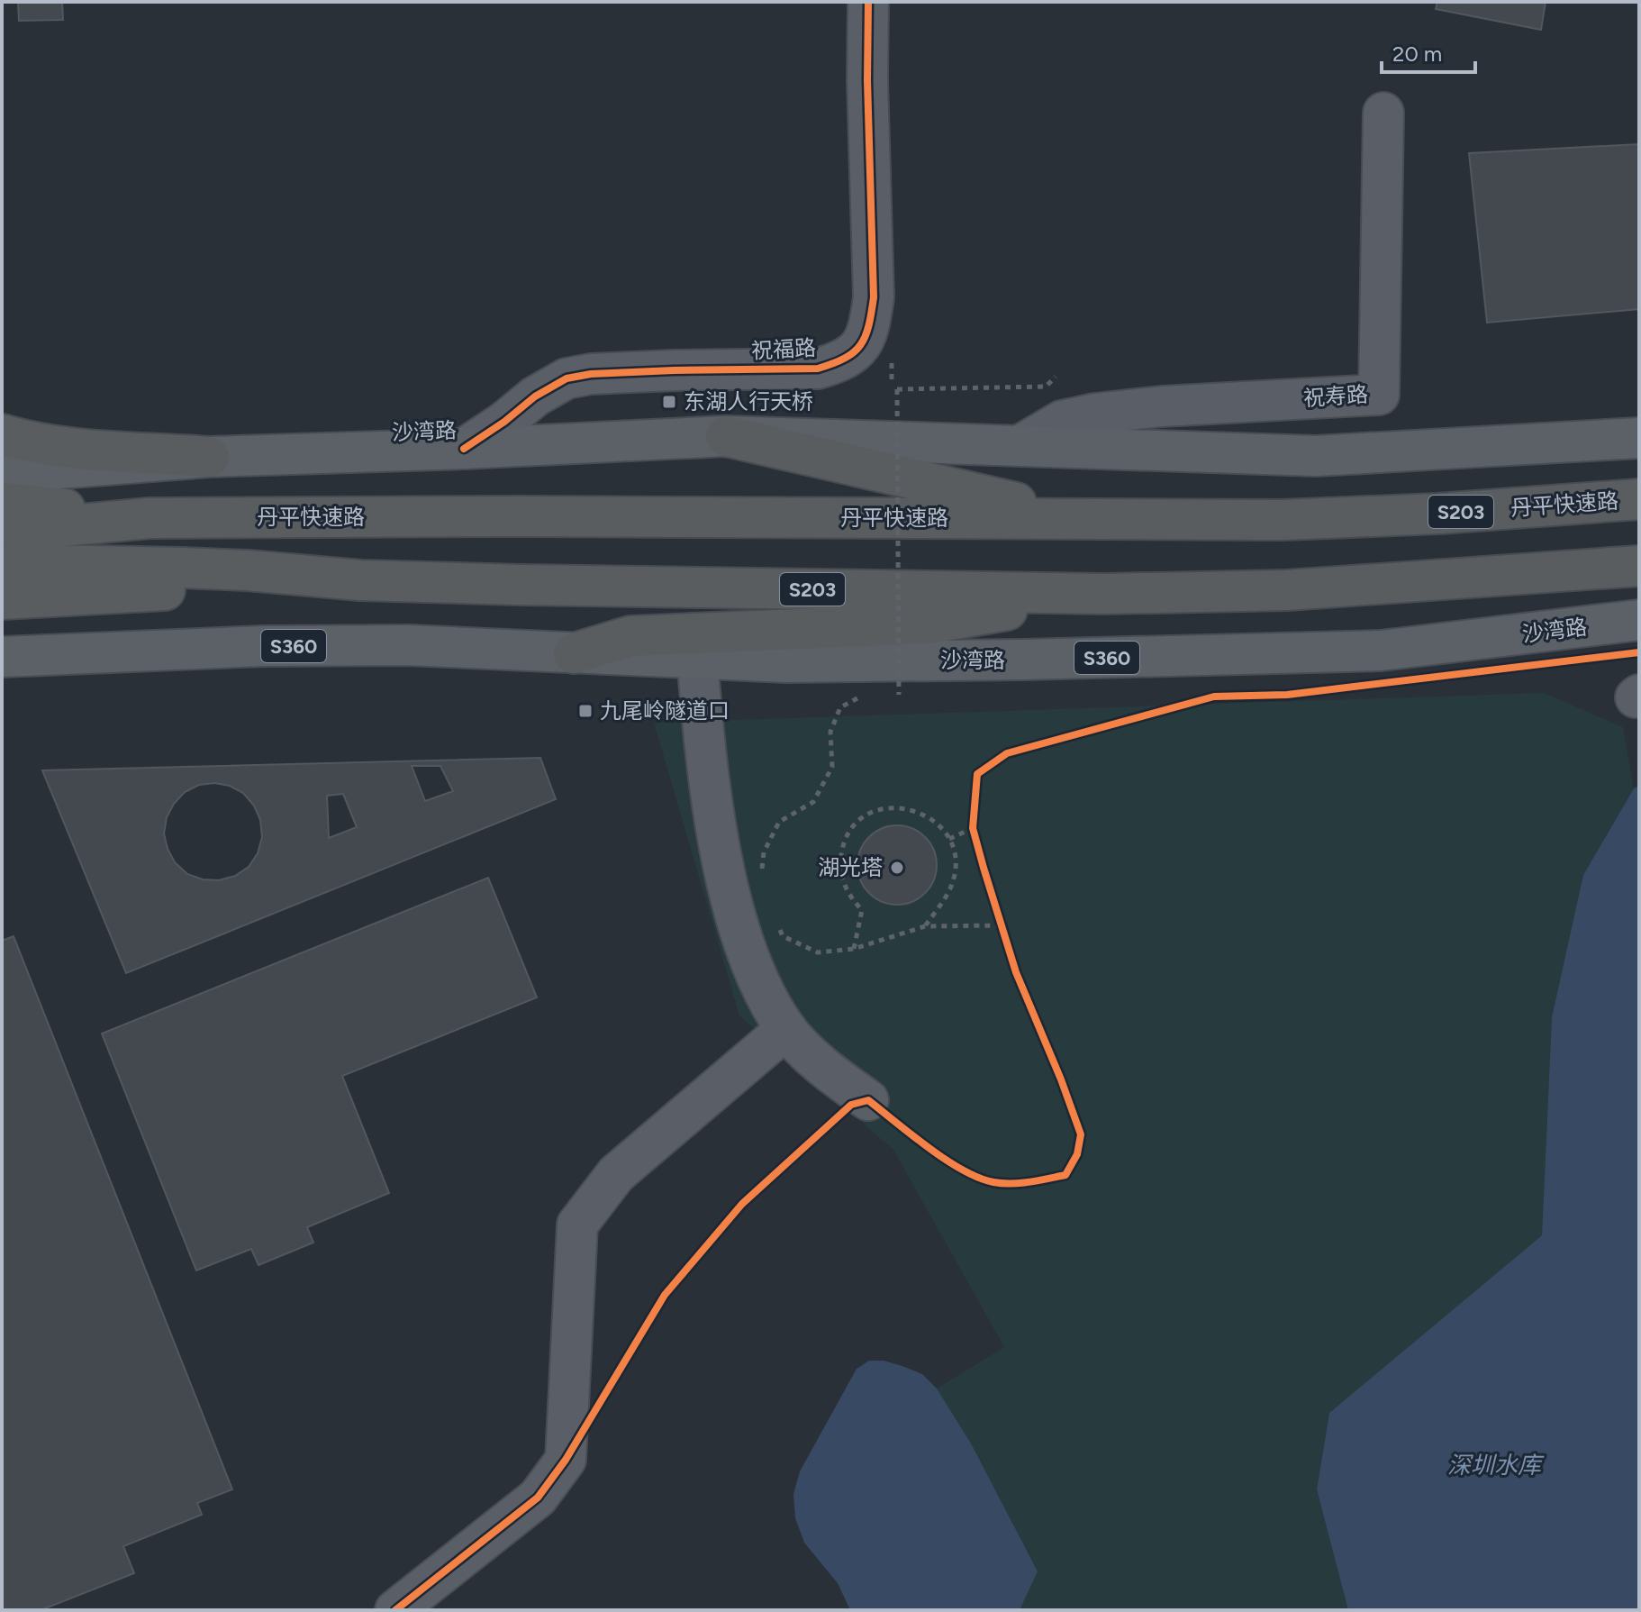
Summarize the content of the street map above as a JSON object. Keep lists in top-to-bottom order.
{
  "streets": {
    "highway": ["丹平快速路", "S203"],
    "main road": ["沙湾路", "S360"],
    "street": ["祝福路", "祝寿路"]
  },
  "crossings": [
    ["祝福路", "沙湾路"],
    ["祝寿路", "沙湾路"]
  ],
  "water": ["深圳水库"],
  "places": {
    "transit": ["东湖人行天桥", "九尾岭隧道口"],
    "other": ["湖光塔"]
  },
  "scale_bar": "20 m"
}
